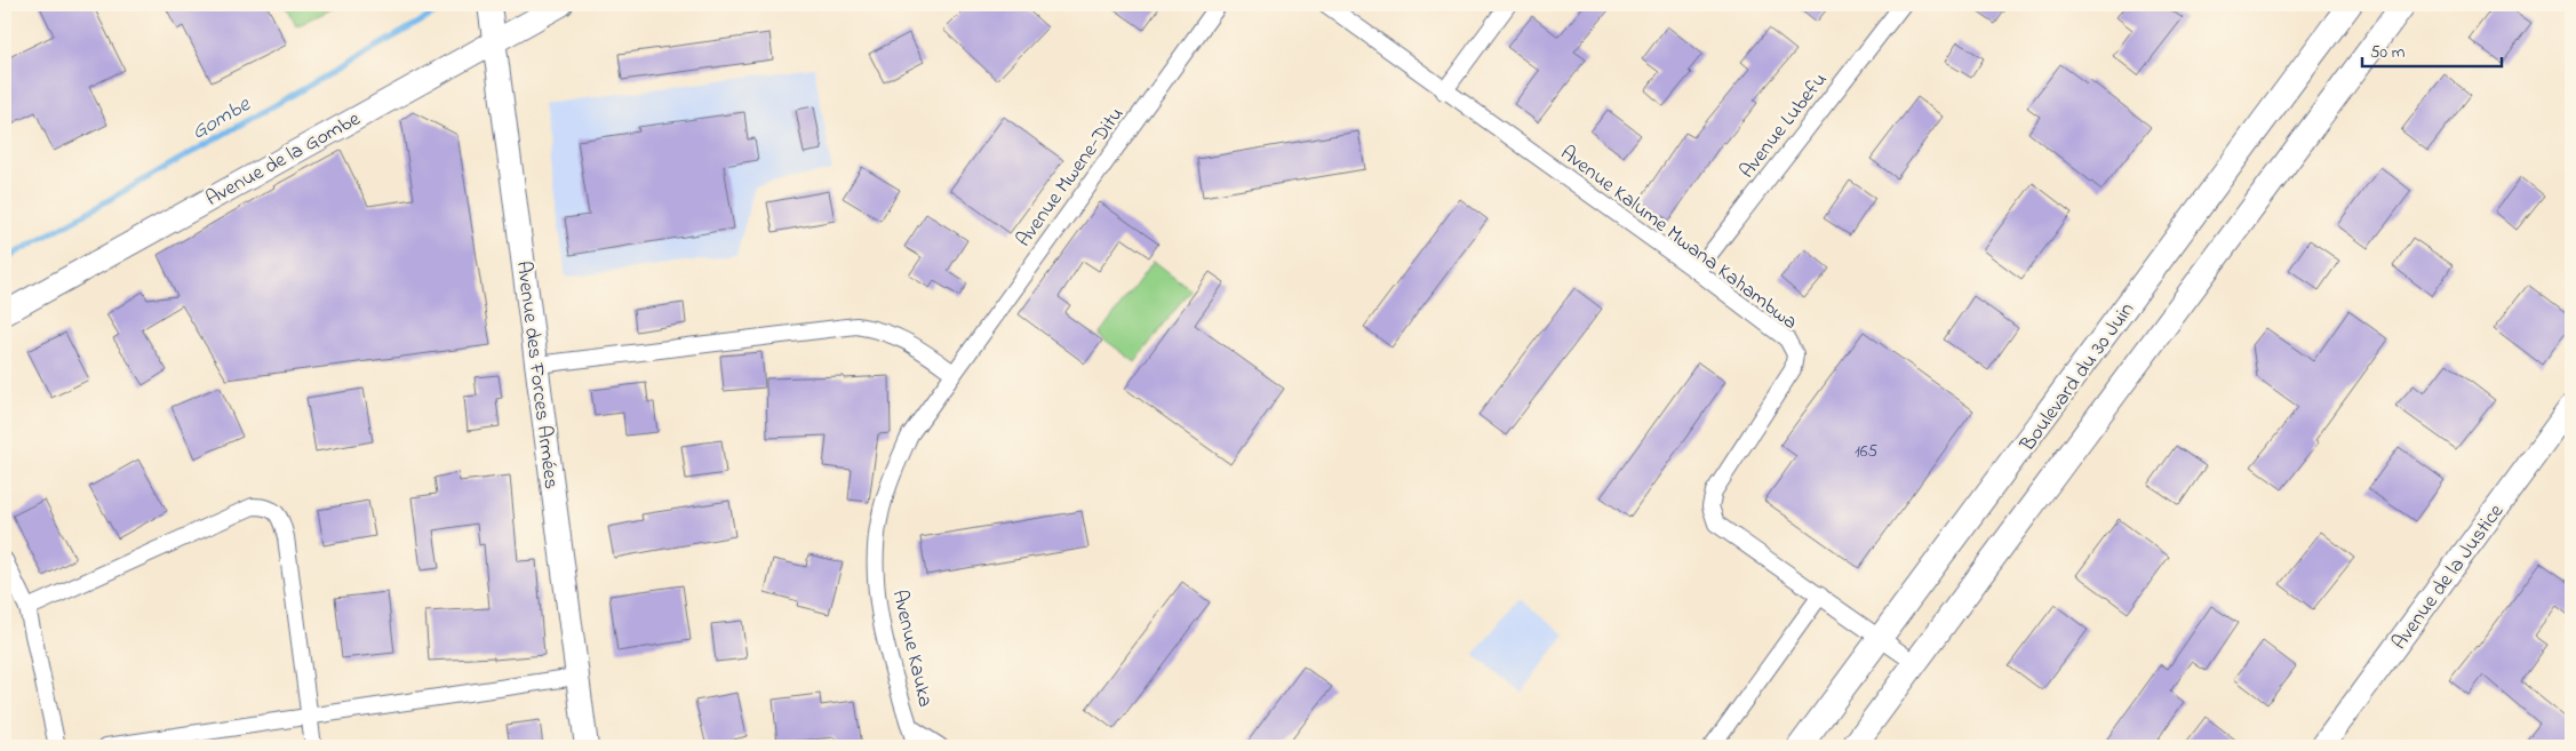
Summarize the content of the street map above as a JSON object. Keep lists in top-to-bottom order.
{
  "streets": {
    "main road": ["Boulevard du 30 Juin"],
    "street": [
      "Avenue Lubefu",
      "Avenue de la Gombe",
      "Avenue Mwene-Ditu",
      "Avenue Kalume Mwana Kahambwa",
      "Avenue des Forces Armées",
      "Avenue de la Justice",
      "Avenue Kauka"
    ]
  },
  "crossings": [
    ["Avenue Lubefu", "Avenue Kalume Mwana Kahambwa"],
    ["Avenue de la Gombe", "Avenue des Forces Armées"],
    ["Avenue Mwene-Ditu", "Avenue Kauka"],
    ["Avenue Kalume Mwana Kahambwa", "Boulevard du 30 Juin"]
  ],
  "water": ["Gombe"],
  "house_numbers": ["165"],
  "scale_bar": "50 m"
}
